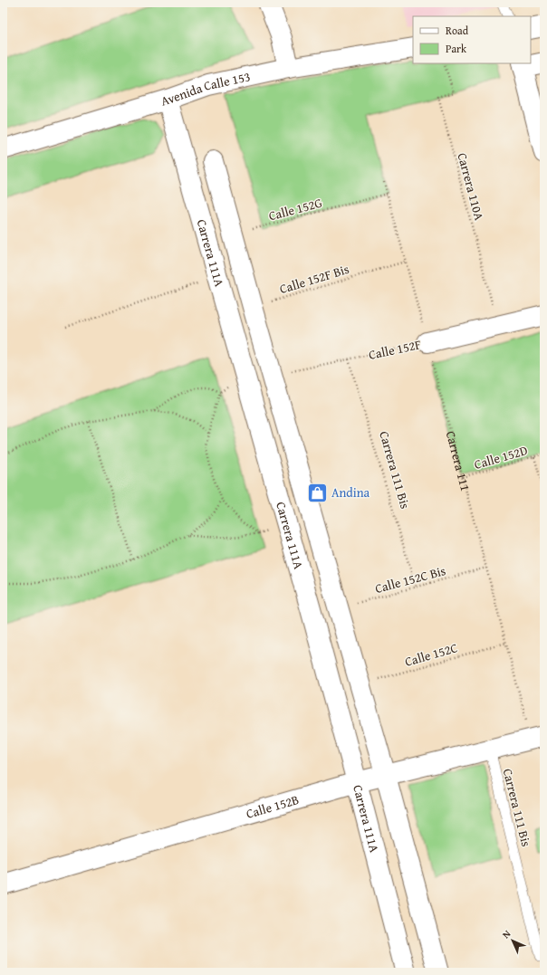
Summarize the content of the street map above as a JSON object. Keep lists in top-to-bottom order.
{
  "streets": {
    "street": [
      "Avenida Calle 153",
      "Carrera 111A",
      "Calle 152F",
      "Calle 152B"
    ],
    "lane": ["Carrera 111 Bis"],
    "path": [
      "Carrera 110A",
      "Calle 152G",
      "Calle 152F Bis",
      "Calle 152D",
      "Carrera 111",
      "Calle 152C Bis",
      "Calle 152C"
    ]
  },
  "crossings": [
    ["Avenida Calle 153", "Carrera 111A"],
    ["Carrera 110A", "Calle 152F"],
    ["Calle 152G", "Carrera 111A"],
    ["Calle 152G", "Carrera 111"],
    ["Carrera 111A", "Calle 152F Bis"],
    ["Carrera 111A", "Calle 152F"],
    ["Carrera 111A", "Calle 152C Bis"],
    ["Carrera 111A", "Calle 152C"],
    ["Carrera 111A", "Calle 152B"],
    ["Calle 152F Bis", "Carrera 111"],
    ["Calle 152F", "Carrera 111"],
    ["Calle 152F", "Carrera 111 Bis"],
    ["Calle 152D", "Carrera 111"],
    ["Carrera 111", "Calle 152C Bis"],
    ["Carrera 111", "Calle 152C"],
    ["Carrera 111", "Calle 152B"],
    ["Carrera 111 Bis", "Calle 152C Bis"],
    ["Carrera 111 Bis", "Calle 152B"]
  ],
  "places": {
    "shop": ["Andina"]
  },
  "legend": ["Road", "Park"],
  "north": "top left"
}
